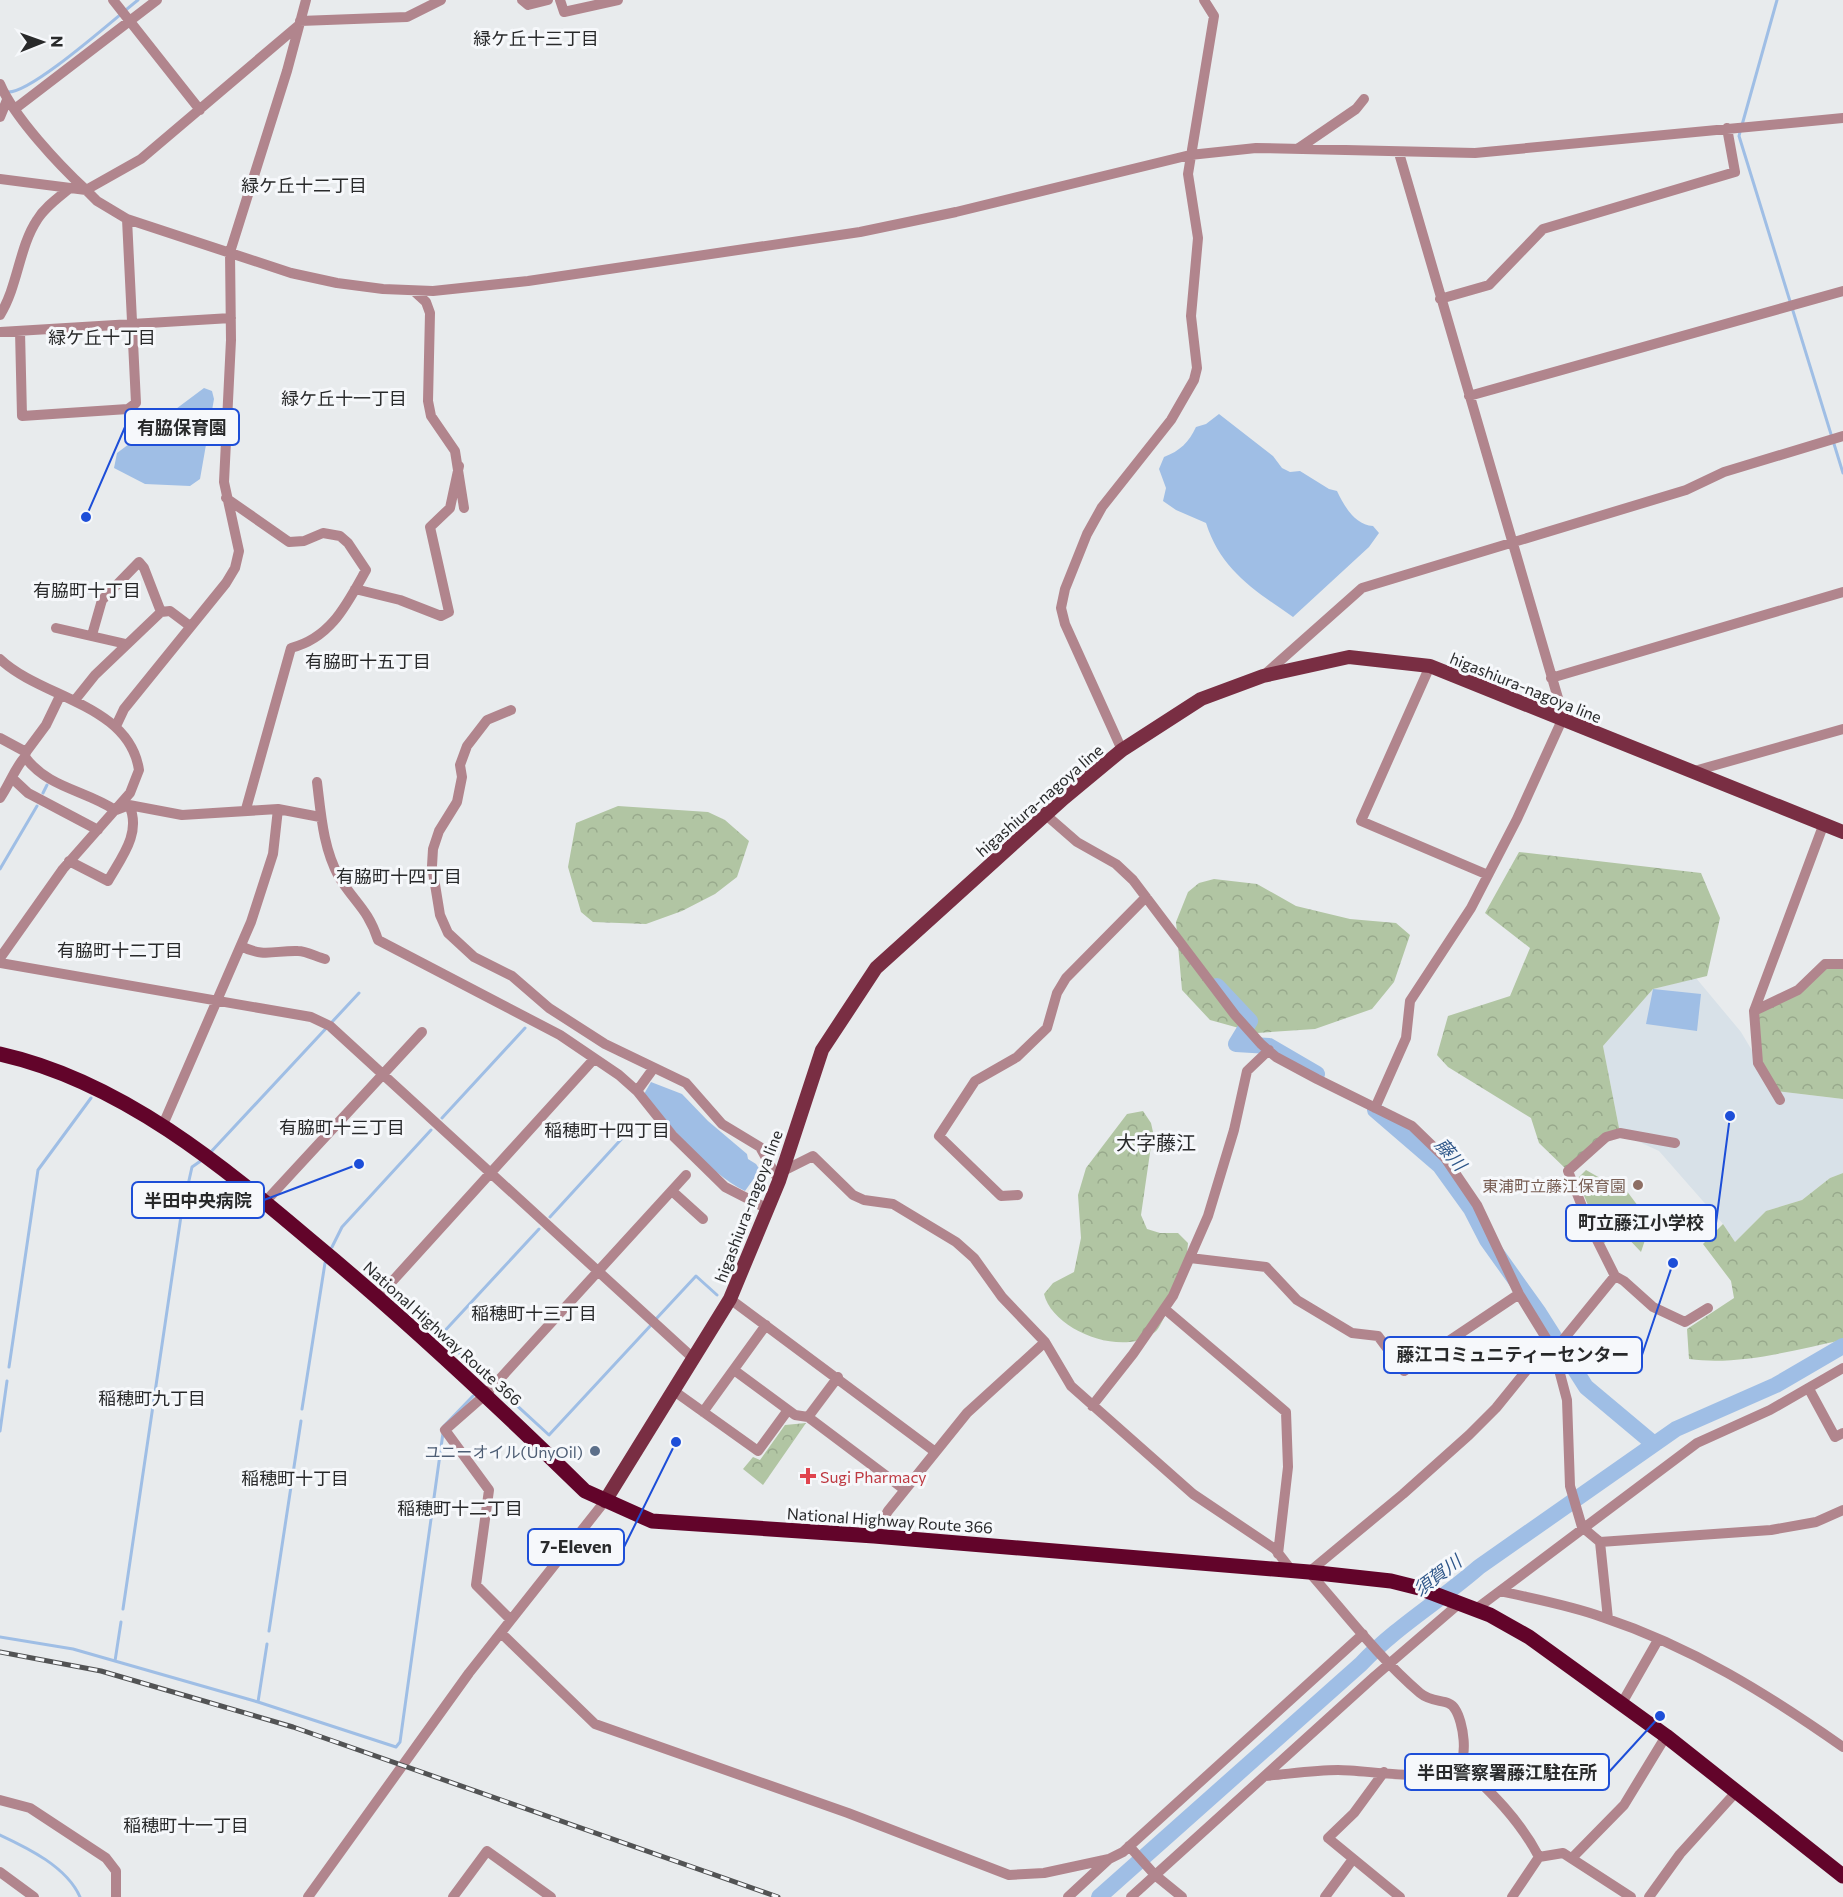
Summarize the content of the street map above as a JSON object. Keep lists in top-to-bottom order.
{
  "streets": {
    "highway": ["National Highway Route 366"],
    "main road": ["higashiura-nagoya line"]
  },
  "crossings": [
    ["higashiura-nagoya line", "National Highway Route 366"]
  ],
  "districts": [
    "緑ケ丘十三丁目",
    "緑ケ丘十二丁目",
    "緑ケ丘十丁目",
    "緑ケ丘十一丁目",
    "有脇町十丁目",
    "有脇町十五丁目",
    "有脇町十四丁目",
    "有脇町十二丁目",
    "有脇町十三丁目",
    "稲穂町十四丁目",
    "大字藤江",
    "稲穂町十三丁目",
    "稲穂町九丁目",
    "稲穂町十丁目",
    "稲穂町十二丁目",
    "稲穂町十一丁目"
  ],
  "water": ["藤川", "須賀川"],
  "places": {
    "other": [
      "有脇保育園",
      "町立藤江小学校",
      "半田中央病院",
      "東浦町立藤江保育園",
      "藤江コミュニティーセンター",
      "7-Eleven",
      "ユニーオイル(UnyOil)",
      "半田警察署藤江駐在所"
    ],
    "health": ["Sugi Pharmacy"]
  },
  "north": "right"
}
